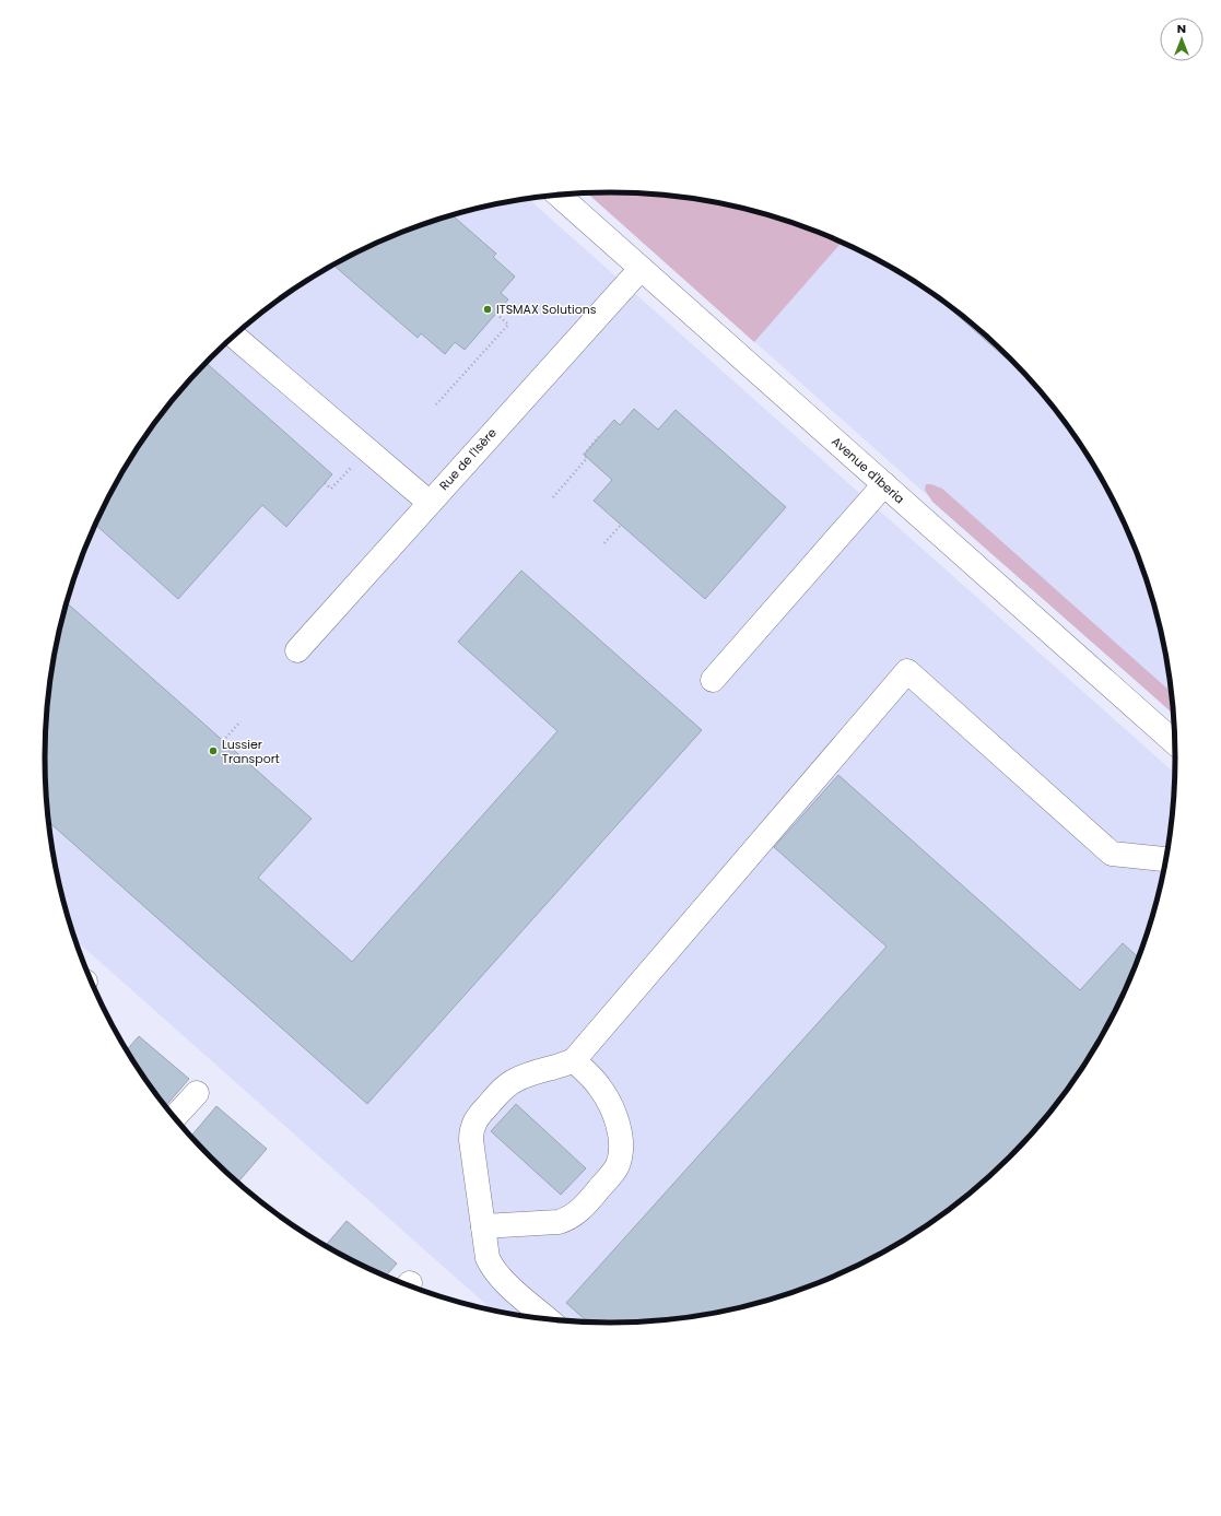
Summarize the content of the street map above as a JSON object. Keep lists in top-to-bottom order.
{
  "streets": {
    "street": ["Rue de l'Isère", "Avenue d'Iberia"]
  },
  "crossings": [
    ["Rue de l'Isère", "Avenue d'Iberia"]
  ],
  "places": ["ITSMAX Solutions", "Lussier Transport"],
  "north": "top"
}
